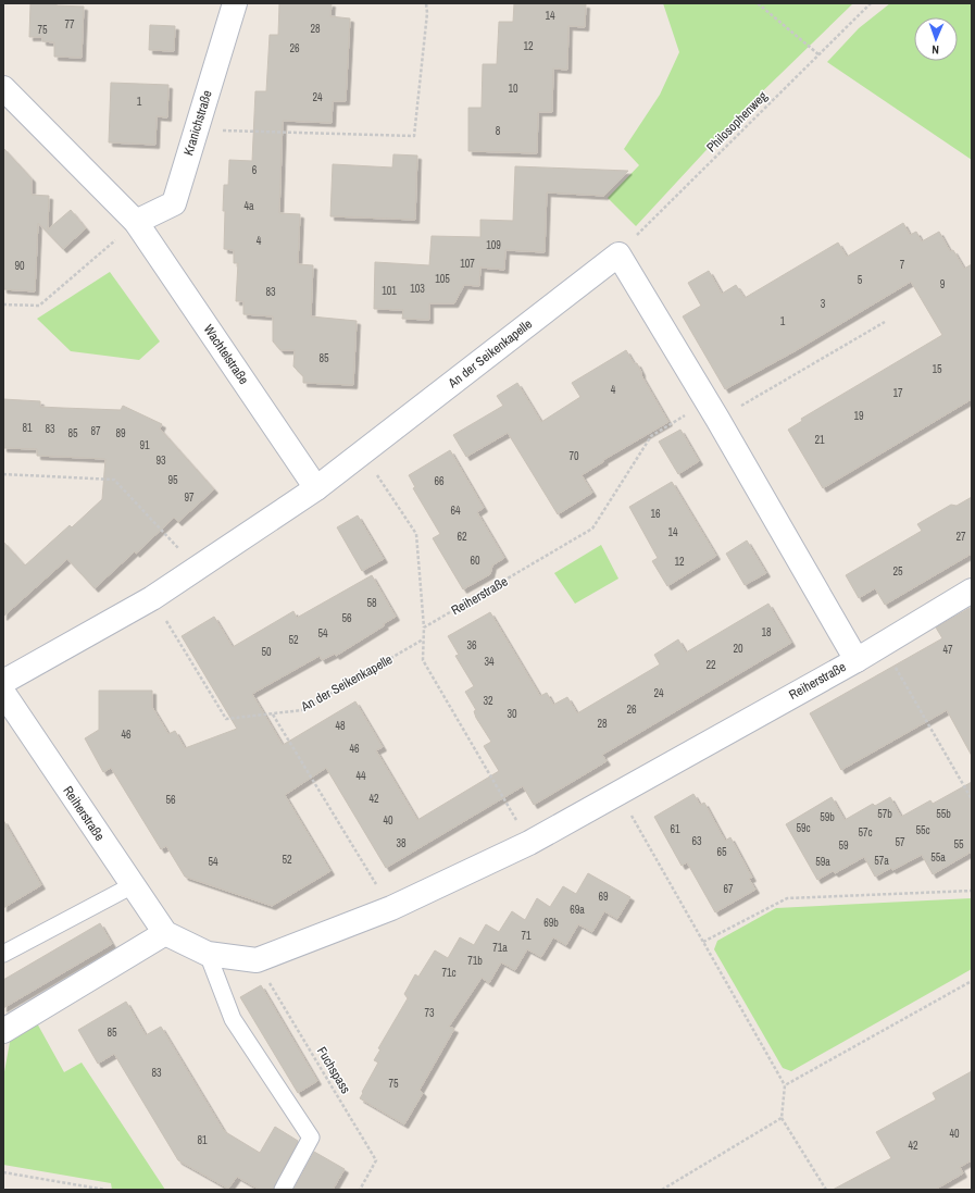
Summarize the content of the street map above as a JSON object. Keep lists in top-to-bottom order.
{
  "streets": {
    "street": [
      "Kranichstraße",
      "An der Seikenkapelle",
      "Wachtelstraße",
      "Reiherstraße"
    ],
    "path": ["Philosophenweg", "Fuchspass"]
  },
  "crossings": [
    ["Philosophenweg", "An der Seikenkapelle"],
    ["Philosophenweg", "Reiherstraße"],
    ["Kranichstraße", "Wachtelstraße"],
    ["An der Seikenkapelle", "Wachtelstraße"],
    ["An der Seikenkapelle", "Reiherstraße"],
    ["Reiherstraße", "Fuchspass"]
  ],
  "house_numbers": [
    "14",
    "77",
    "28",
    "75",
    "12",
    "26",
    "10",
    "24",
    "1",
    "8",
    "6",
    "4a",
    "4",
    "109",
    "107",
    "7",
    "90",
    "105",
    "5",
    "9",
    "103",
    "101",
    "83",
    "3",
    "1",
    "85",
    "15",
    "4",
    "17",
    "19",
    "81",
    "83",
    "87",
    "85",
    "89",
    "21",
    "91",
    "70",
    "93",
    "95",
    "66",
    "97",
    "64",
    "16",
    "14",
    "62",
    "27",
    "60",
    "12",
    "25",
    "58",
    "56",
    "18",
    "54",
    "52",
    "36",
    "20",
    "47",
    "50",
    "34",
    "22",
    "24",
    "32",
    "26",
    "30",
    "28",
    "48",
    "46",
    "46",
    "44",
    "42",
    "56",
    "57b",
    "55b",
    "59b",
    "40",
    "59c",
    "61",
    "55c",
    "57c",
    "63",
    "57",
    "38",
    "55",
    "59",
    "65",
    "55a",
    "52",
    "57a",
    "54",
    "59a",
    "67",
    "69",
    "69a",
    "69b",
    "71",
    "71a",
    "71b",
    "71c",
    "73",
    "85",
    "83",
    "75",
    "40",
    "81",
    "42"
  ],
  "north": "bottom"
}
